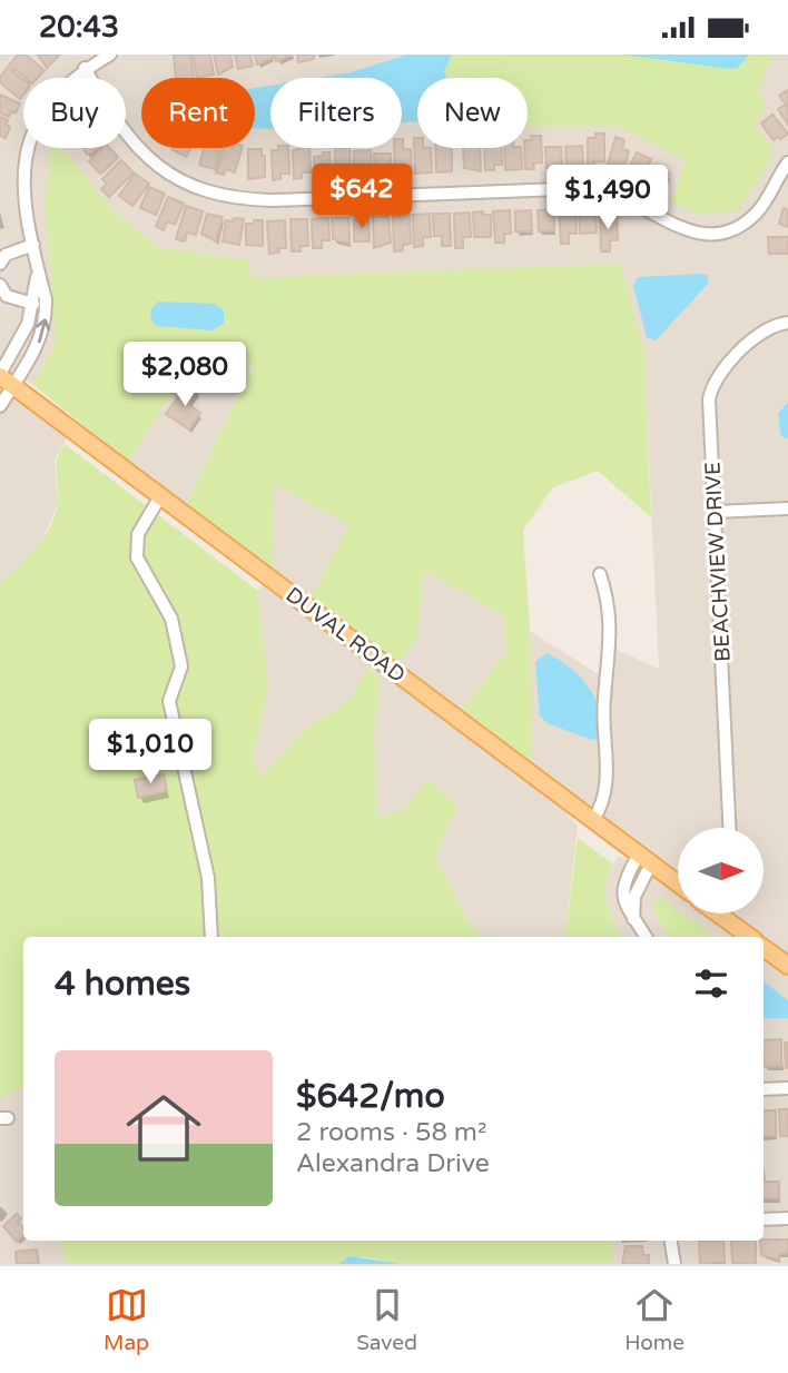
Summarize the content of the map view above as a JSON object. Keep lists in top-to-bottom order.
{
  "streets": {
    "main road": ["DUVAL ROAD"],
    "street": ["BEACHVIEW DRIVE"]
  },
  "north": "right",
  "page": {
    "status": "20:43",
    "chip": [
      "Buy",
      "Rent",
      "Filters",
      "New"
    ],
    "price": [
      "$642",
      "$1,490",
      "$2,080",
      "$1,010"
    ],
    "heading": "4 homes",
    "list": [
      {
        "name": "$642/mo",
        "note": "2 rooms · 58 m² · Alexandra Drive"
      }
    ],
    "tabs": ["Map", "Saved", "Home"]
  }
}
